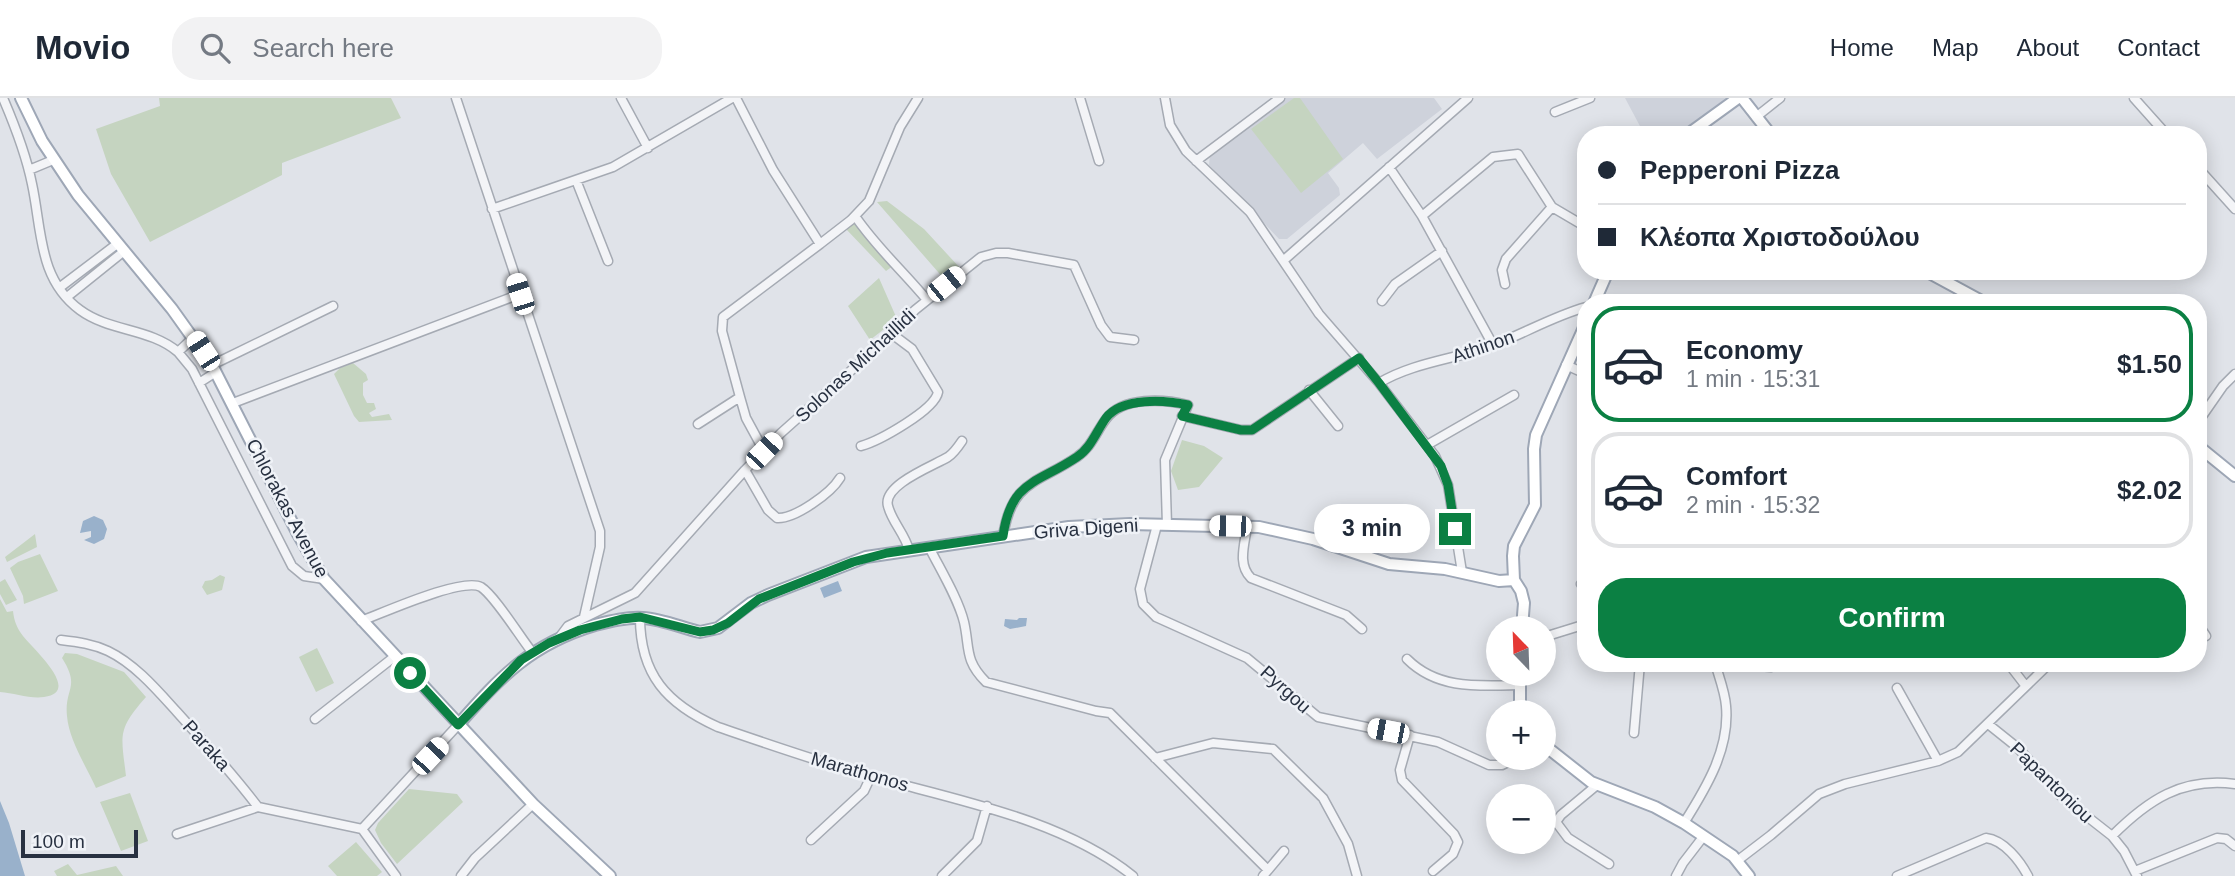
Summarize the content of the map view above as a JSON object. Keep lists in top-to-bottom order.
{
  "streets": {
    "main road": ["Chlorakas Avenue", "Griva Digeni"],
    "street": [
      "Athinon",
      "Solonas Michaillidi",
      "Pyrgou",
      "Paraka",
      "Marathonos",
      "Papantoniou"
    ]
  },
  "crossings": [
    ["Solonas Michaillidi", "Griva Digeni"],
    ["Chlorakas Avenue", "Griva Digeni"],
    ["Griva Digeni", "Pyrgou"],
    ["Griva Digeni", "Marathonos"]
  ],
  "scale_bar": "100 m",
  "north": "top left",
  "page": {
    "header": "Movio",
    "search": "Search here",
    "nav": [
      "Home",
      "Map",
      "About",
      "Contact"
    ],
    "banner": ["Pepperoni Pizza", "Κλέοπα Χριστοδούλου"],
    "list": [
      {
        "name": "Economy",
        "note": "1 min · 15:31",
        "value": "$1.50"
      },
      {
        "name": "Comfort",
        "note": "2 min · 15:32",
        "value": "$2.02"
      }
    ],
    "bubble": "3 min",
    "buttons": "Confirm",
    "map_buttons": ["+", "−"],
    "scale": "100 m"
  }
}
